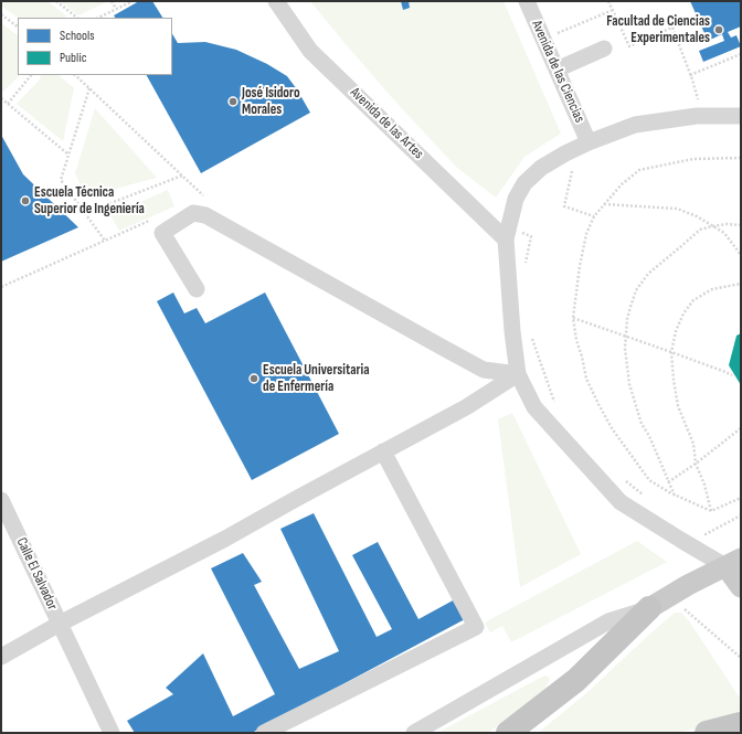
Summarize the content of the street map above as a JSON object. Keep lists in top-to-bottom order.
{
  "streets": {
    "street": ["Avenida de las Ciencias", "Avenida de las Artes", "Calle El Salvador"]
  },
  "places": [
    "Facultad de Ciencias Experimentales",
    "José Isidoro Morales",
    "Escuela Técnica Superior de Ingeniería",
    "Escuela Universitaria de Enfermería"
  ],
  "legend": ["Schools", "Public"]
}
